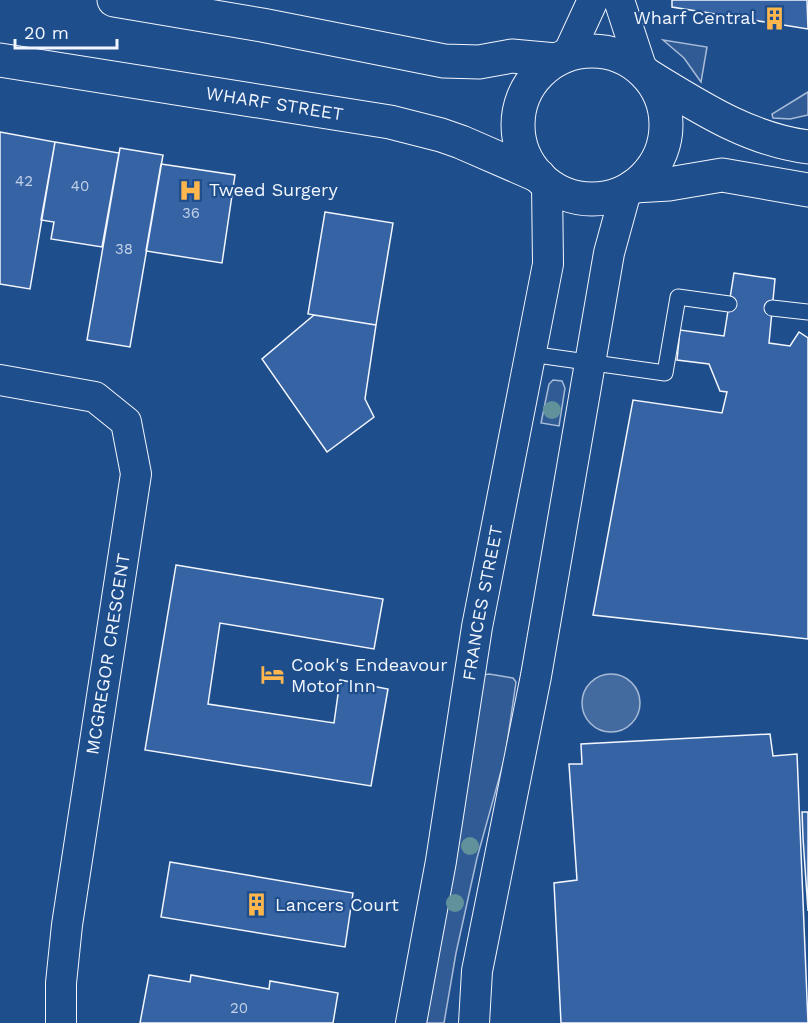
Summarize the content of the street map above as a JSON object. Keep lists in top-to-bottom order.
{
  "streets": {
    "main road": ["WHARF STREET"],
    "street": ["FRANCES STREET", "MCGREGOR CRESCENT"]
  },
  "crossings": [
    ["WHARF STREET", "FRANCES STREET"]
  ],
  "places": {
    "building": ["Wharf Central", "Lancers Court"],
    "hospital": ["Tweed Surgery"],
    "hotel": ["Cook's Endeavour Motor Inn"]
  },
  "house_numbers": [
    "42",
    "40",
    "36",
    "38",
    "20"
  ],
  "scale_bar": "20 m"
}
